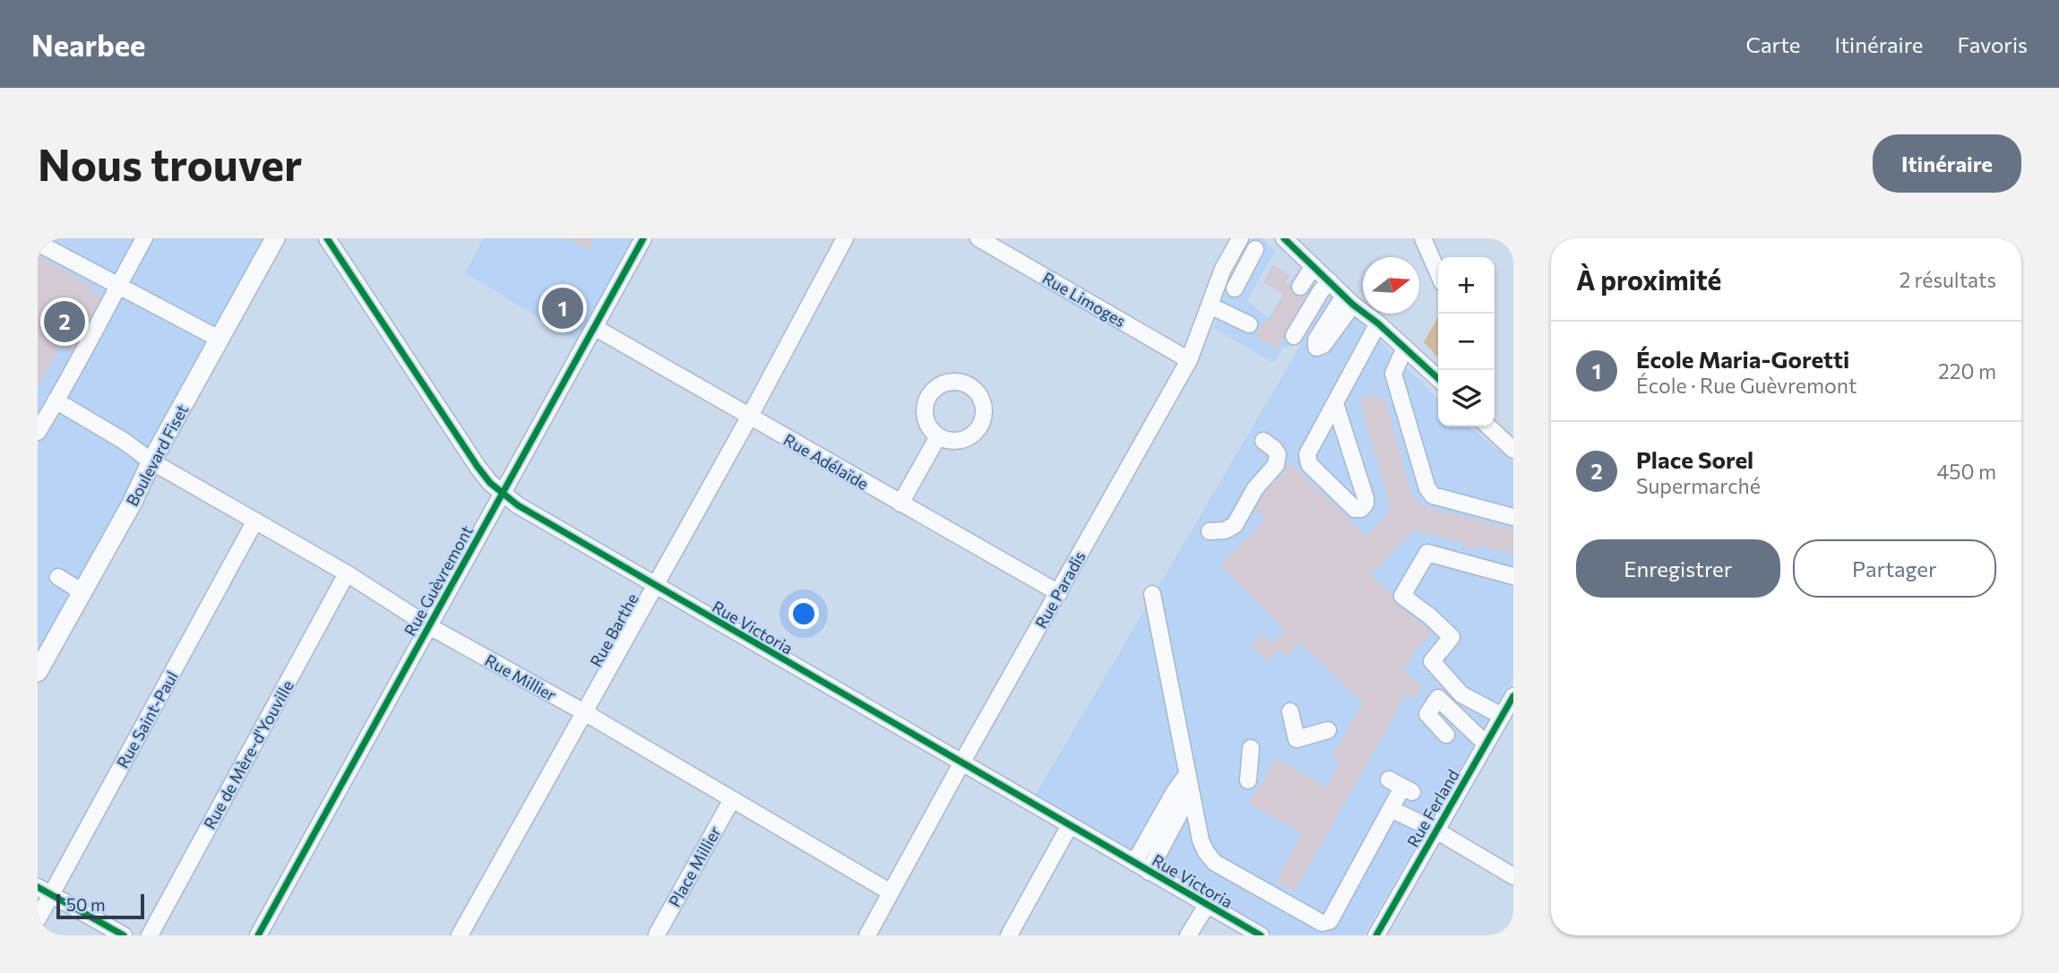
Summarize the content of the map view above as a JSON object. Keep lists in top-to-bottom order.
{
  "streets": {
    "main road": ["Boulevard Fiset"],
    "street": [
      "Rue Limoges",
      "Rue Adélaïde",
      "Rue Guèvremont",
      "Rue Paradis",
      "Rue Victoria",
      "Rue Barthe",
      "Rue Millier",
      "Rue Saint-Paul",
      "Rue de Mère-d'Youville",
      "Rue Ferland",
      "Place Millier"
    ]
  },
  "crossings": [
    ["Rue Limoges", "Rue Paradis"],
    ["Boulevard Fiset", "Rue Millier"],
    ["Rue Adélaïde", "Rue Guèvremont"],
    ["Rue Adélaïde", "Rue Paradis"],
    ["Rue Adélaïde", "Rue Barthe"],
    ["Rue Guèvremont", "Rue Victoria"],
    ["Rue Guèvremont", "Rue Millier"],
    ["Rue Paradis", "Rue Victoria"],
    ["Rue Paradis", "Rue Millier"],
    ["Rue Victoria", "Rue Barthe"],
    ["Rue Barthe", "Rue Millier"],
    ["Rue Millier", "Rue Saint-Paul"],
    ["Rue Millier", "Rue de Mère-d'Youville"],
    ["Rue Millier", "Place Millier"]
  ],
  "scale_bar": "50 m",
  "north": "right",
  "page": {
    "header": "Nearbee",
    "nav": ["Carte", "Itinéraire", "Favoris"],
    "buttons": [
      "Itinéraire",
      ["Enregistrer", "Partager"]
    ],
    "title": "Nous trouver",
    "heading": ["À proximité", "2 résultats"],
    "map_buttons": ["+", "−"],
    "pins": ["1", "2"],
    "list": [
      {
        "mark": "1",
        "name": "École Maria-Goretti",
        "note": "École · Rue Guèvremont",
        "value": "220 m"
      },
      {
        "mark": "2",
        "name": "Place Sorel",
        "note": "Supermarché",
        "value": "450 m"
      }
    ],
    "scale": "50 m"
  }
}
